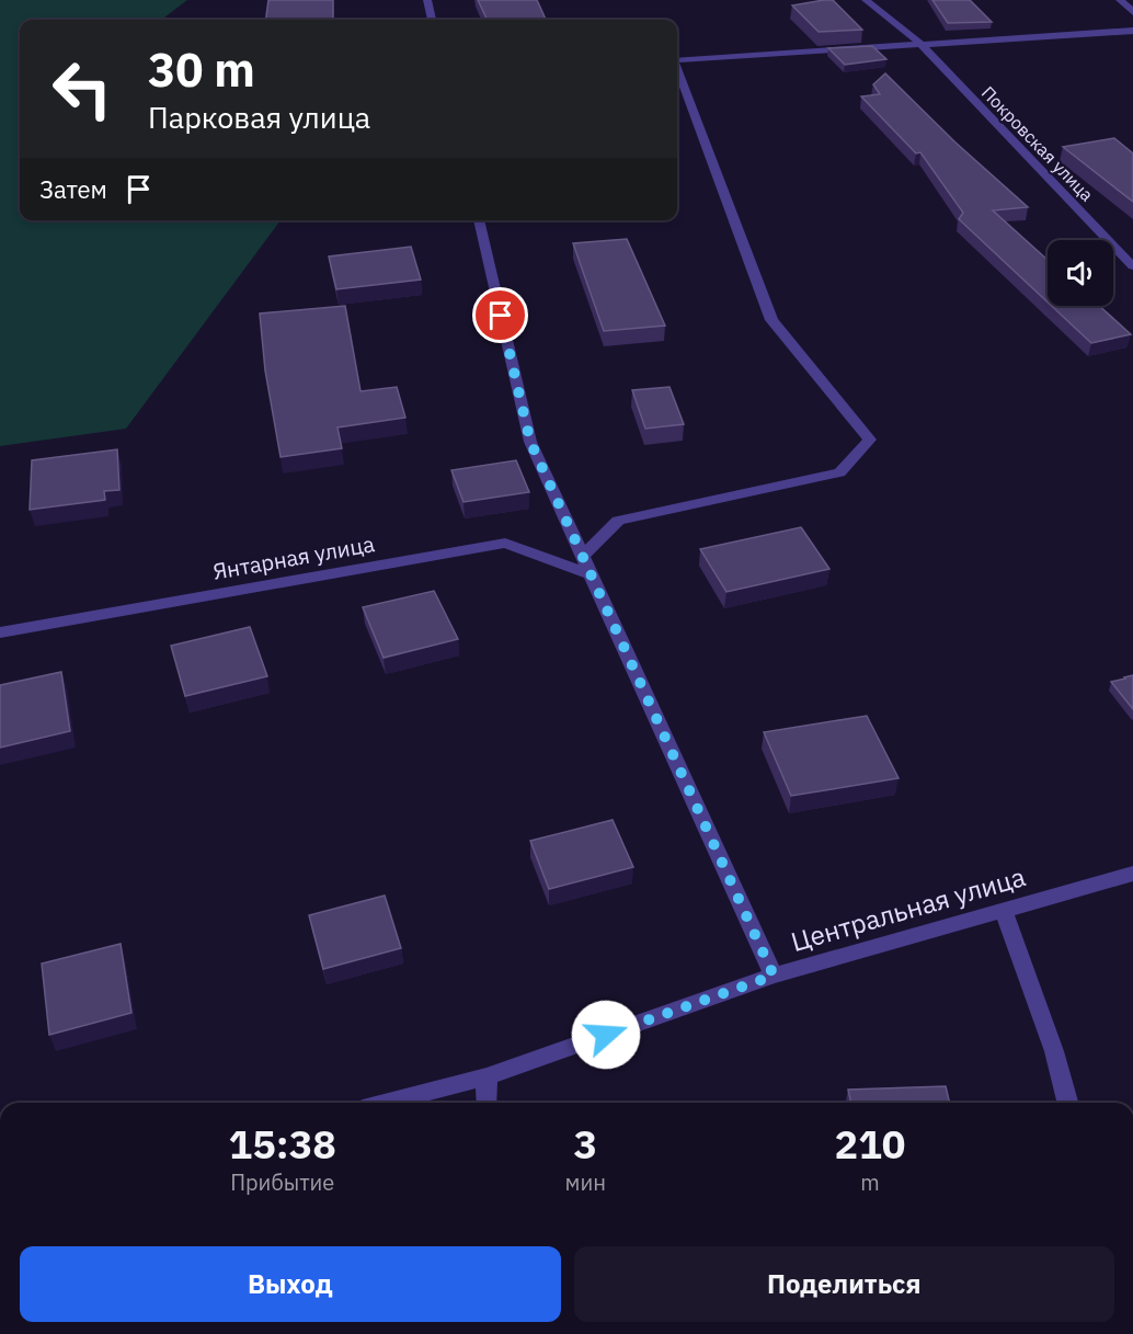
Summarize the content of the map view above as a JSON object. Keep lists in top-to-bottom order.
{
  "streets": {
    "street": ["Покровская улица", "Янтарная улица", "Центральная улица"]
  },
  "page": {
    "turn": ["30 m", "Парковая улица"],
    "then": "Затем",
    "eta": [
      "15:38",
      "Прибытие",
      "3",
      "мин",
      "210",
      "m"
    ],
    "buttons": ["Выход", "Поделиться"]
  }
}
